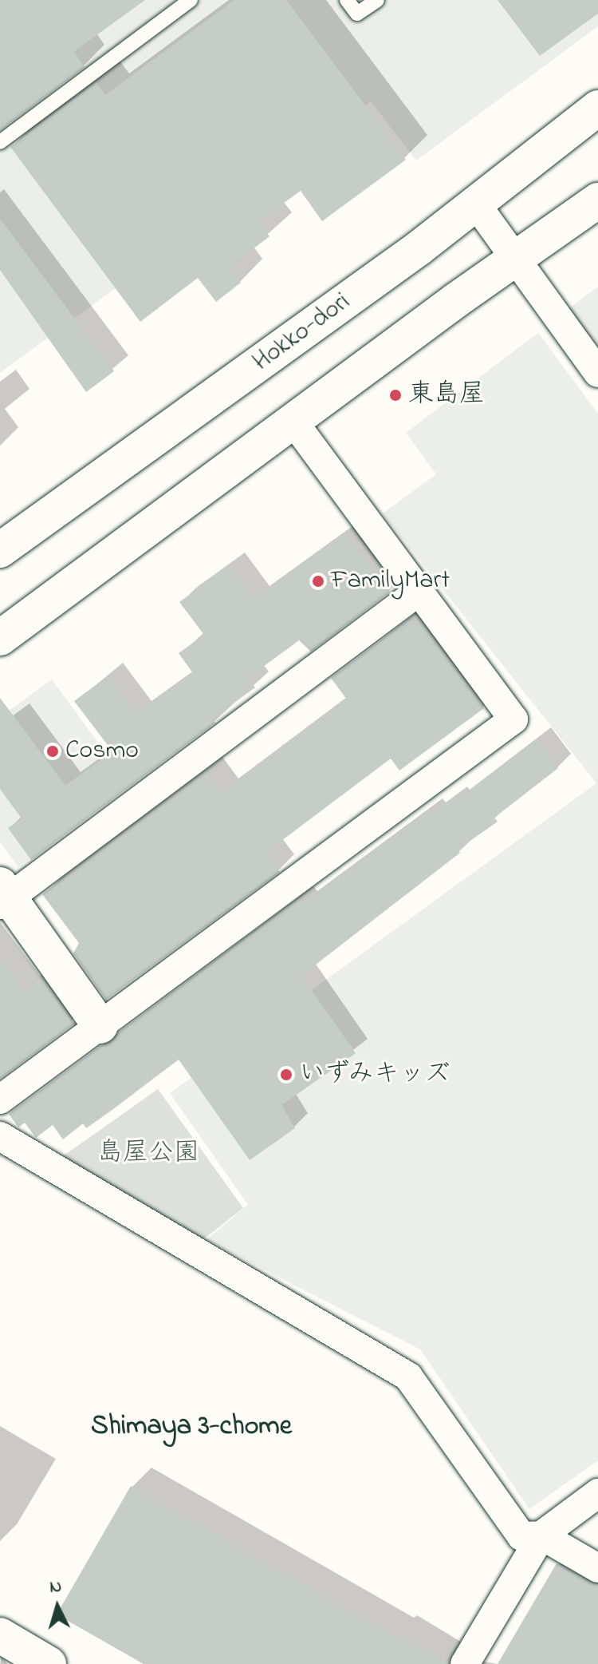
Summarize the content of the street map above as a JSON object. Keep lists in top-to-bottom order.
{
  "streets": {
    "main road": ["Hokko-dori"]
  },
  "districts": ["Shimaya 3-chome"],
  "parks": ["島屋公園"],
  "places": [
    "東島屋",
    "FamilyMart",
    "Cosmo",
    "いずみキッズ"
  ],
  "north": "top"
}
